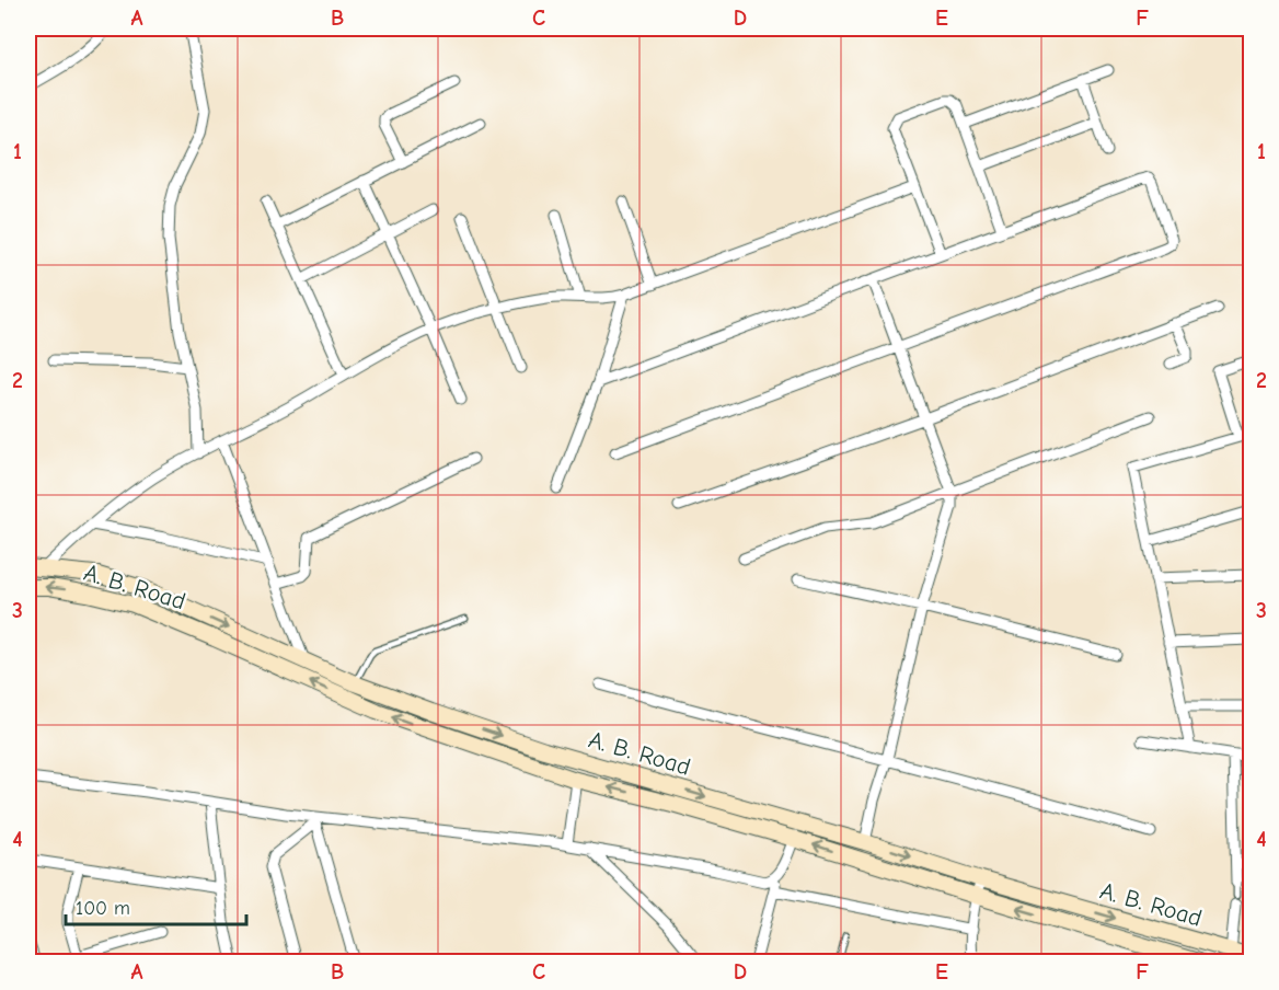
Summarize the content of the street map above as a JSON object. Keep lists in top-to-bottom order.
{
  "streets": {
    "main road": ["A. B. Road"]
  },
  "scale_bar": "100 m",
  "grid": {
    "columns": [
      "A",
      "B",
      "C",
      "D",
      "E",
      "F"
    ],
    "rows": [
      "1",
      "2",
      "3",
      "4"
    ]
  }
}
